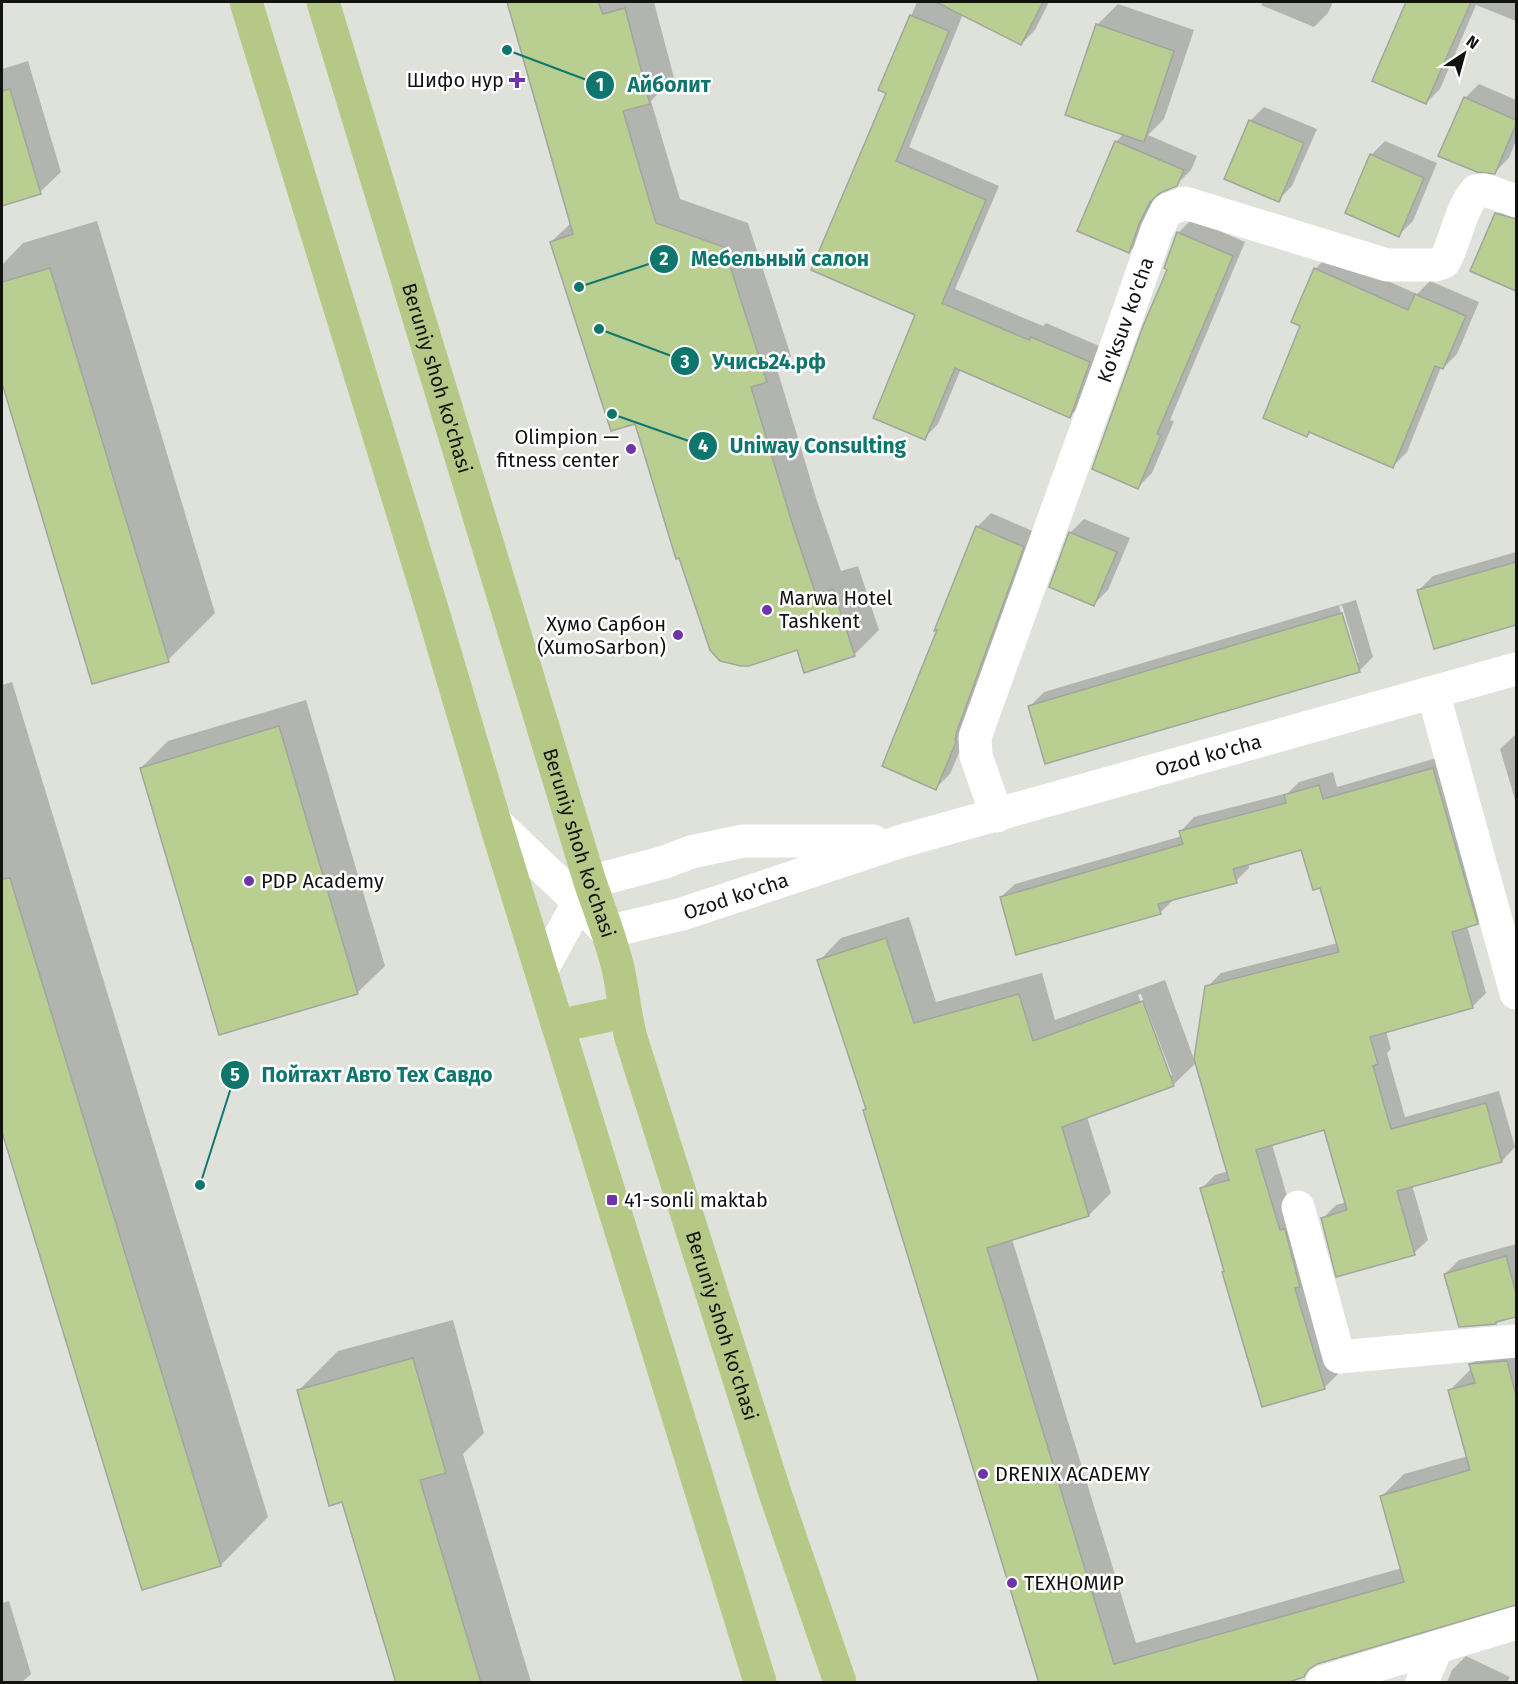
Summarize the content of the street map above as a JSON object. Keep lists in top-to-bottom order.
{
  "streets": {
    "main road": ["Beruniy shoh ko'chasi"],
    "street": ["Ko'ksuv ko'cha", "Ozod ko'cha"]
  },
  "crossings": [
    ["Ko'ksuv ko'cha", "Ozod ko'cha"],
    ["Beruniy shoh ko'chasi", "Ozod ko'cha"]
  ],
  "places": {
    "other": [
      "Айболит",
      "Мебельный салон",
      "Учись24.рф",
      "Uniway Consulting",
      "Olimpion — fitness center",
      "Marwa Hotel Tashkent",
      "Хумо Сарбон (XumoSarbon)",
      "PDP Academy",
      "Пойтахт Авто Тех Савдо",
      "DRENIX ACADEMY",
      "ТЕХНОМИР"
    ],
    "health": ["Шифо нур"],
    "transit": ["41-sonli maktab"]
  },
  "north": "top right"
}
